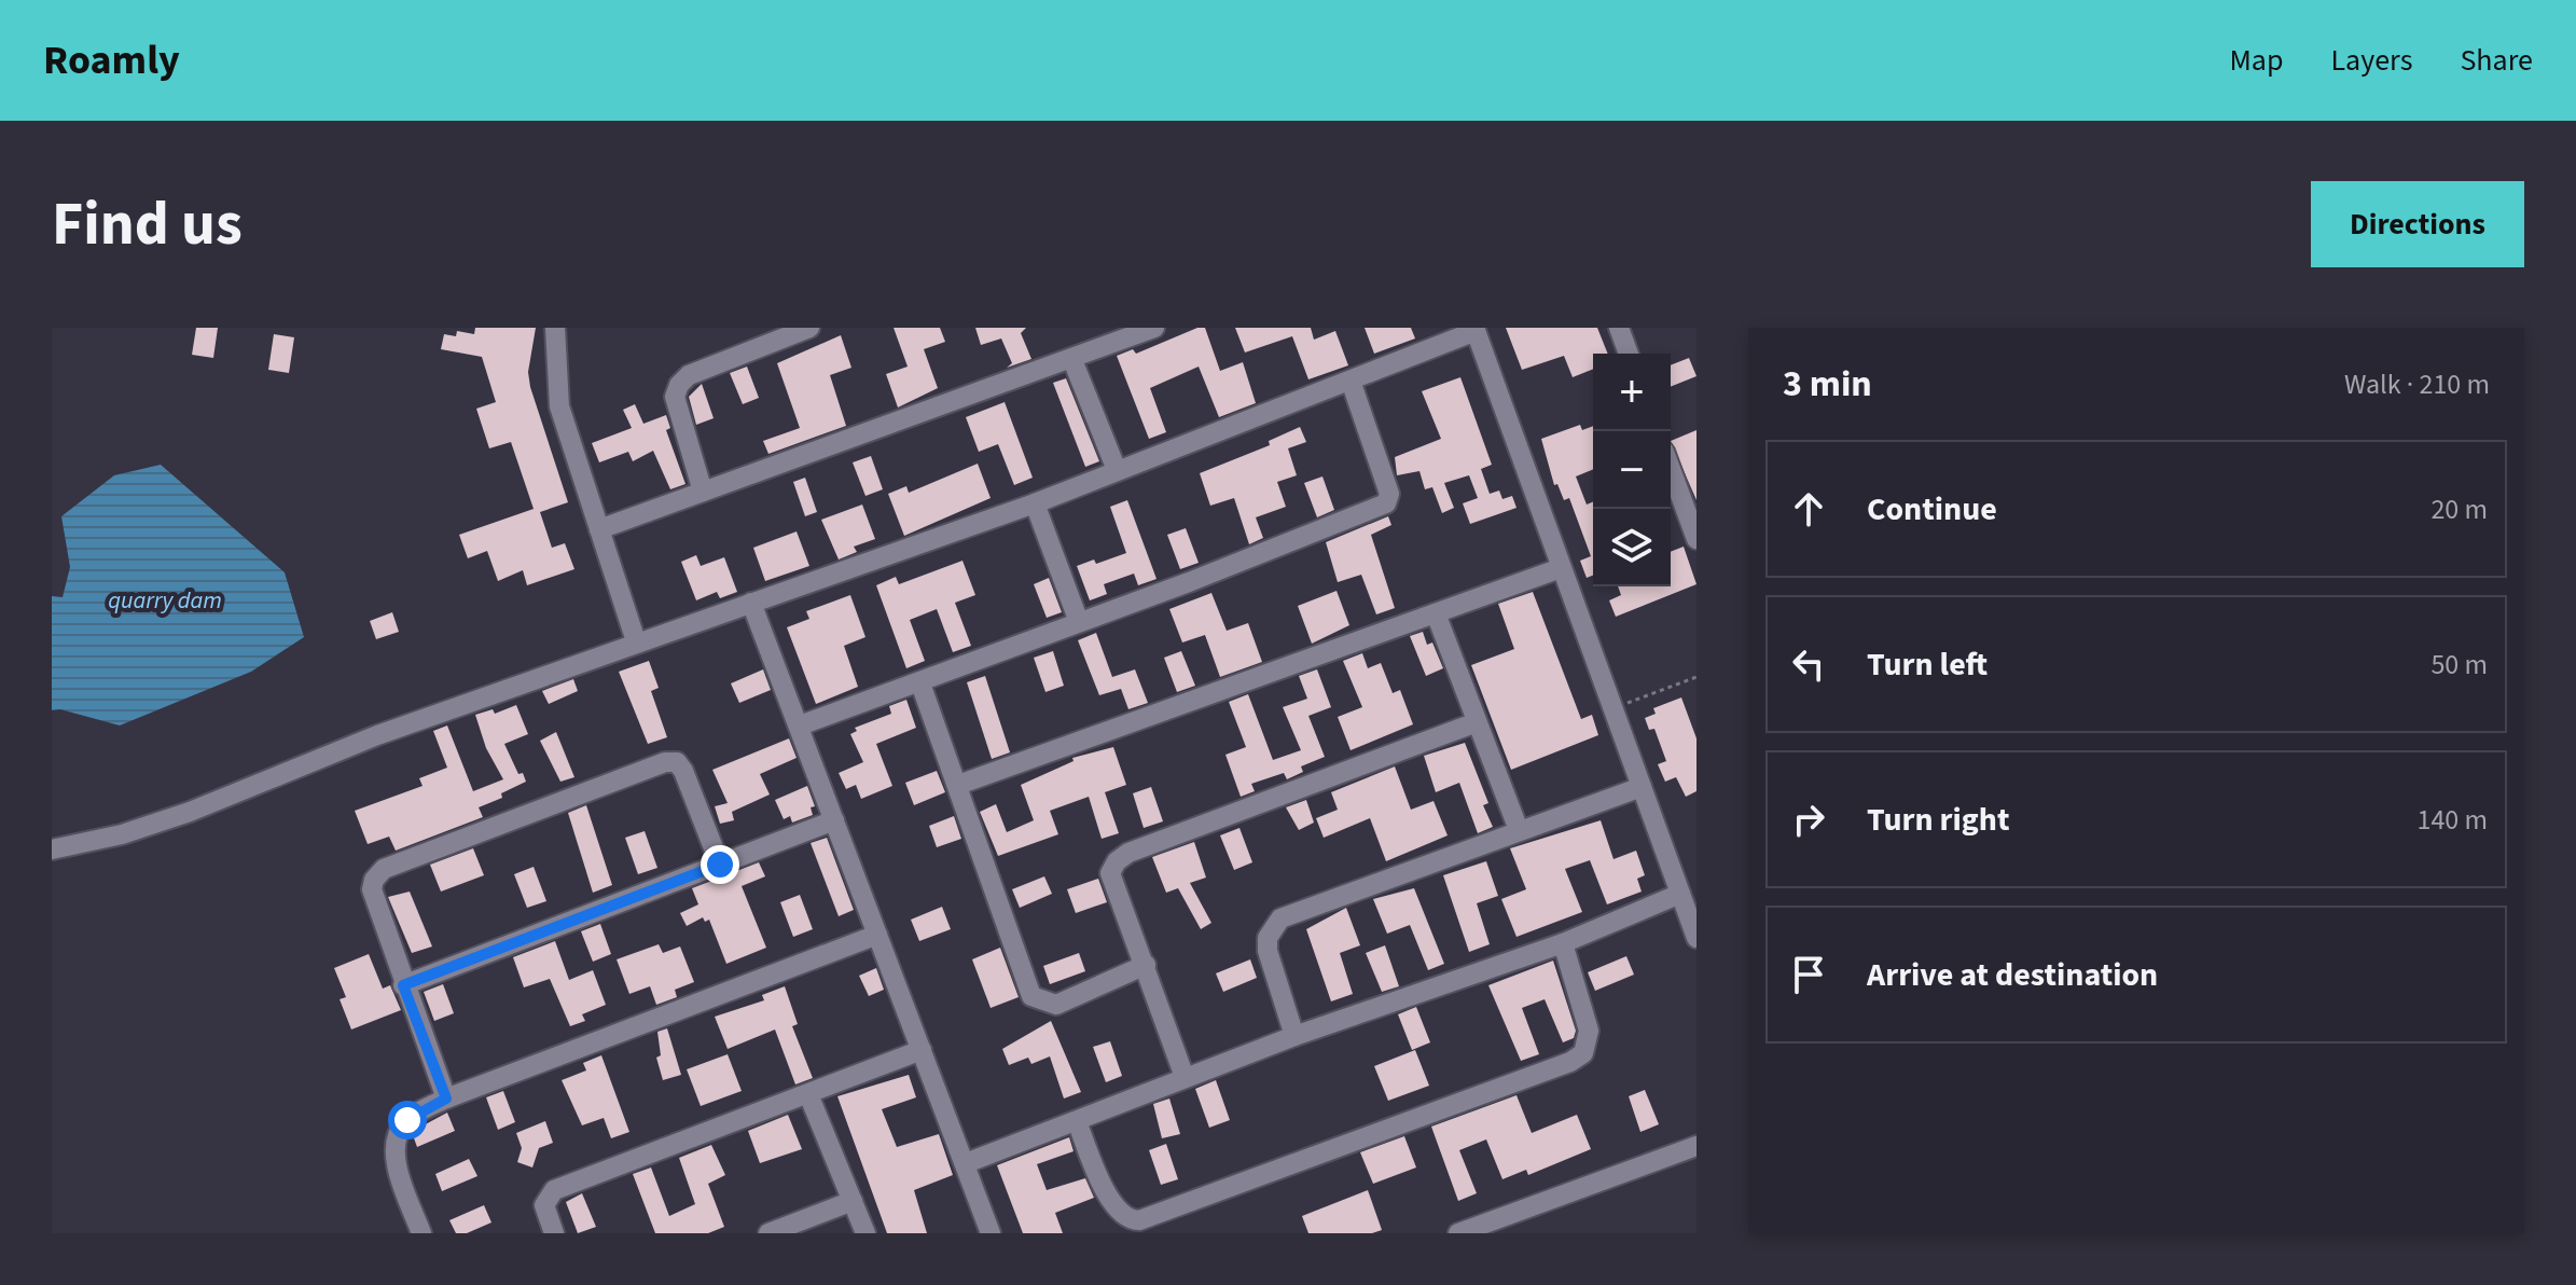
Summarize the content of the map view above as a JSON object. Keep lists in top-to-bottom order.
{
  "water": ["quarry dam"],
  "page": {
    "header": "Roamly",
    "nav": ["Map", "Layers", "Share"],
    "buttons": "Directions",
    "title": "Find us",
    "heading": ["3 min", "Walk · 210 m"],
    "map_buttons": ["+", "−"],
    "list": [
      ["Continue", "20 m"],
      ["Turn left", "50 m"],
      ["Turn right", "140 m"],
      "Arrive at destination"
    ]
  }
}
